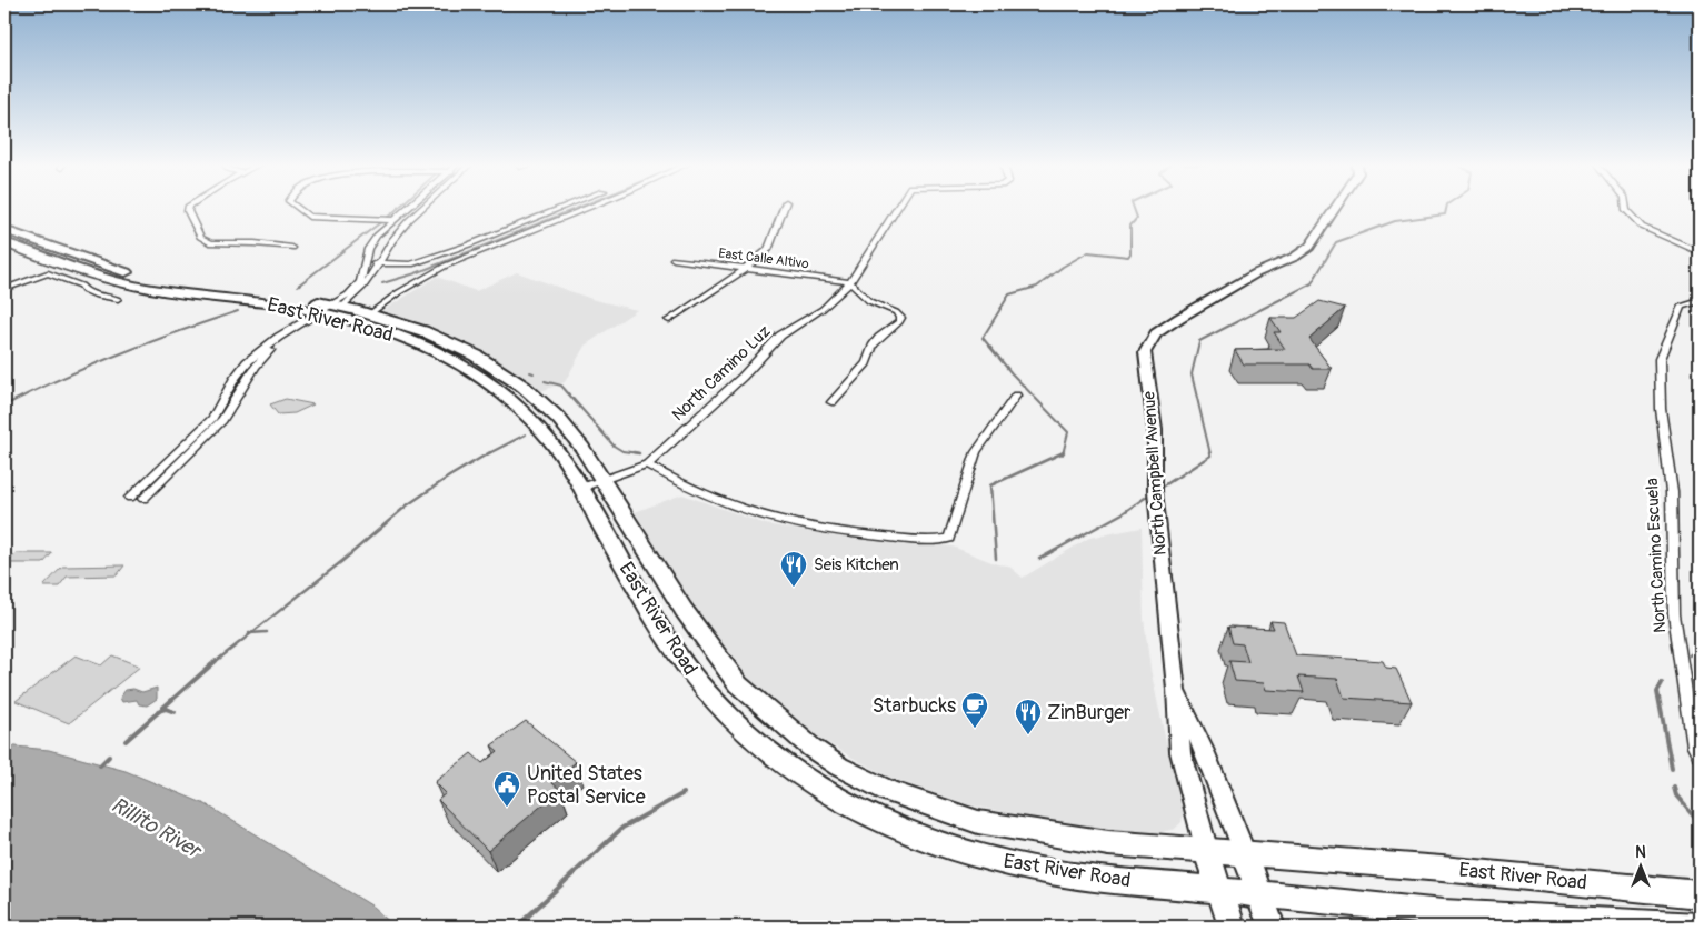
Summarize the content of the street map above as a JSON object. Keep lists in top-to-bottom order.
{
  "streets": {
    "main road": ["East River Road", "North Campbell Avenue"],
    "street": ["East Calle Altivo", "North Camino Luz", "North Camino Escuela"]
  },
  "crossings": [
    ["East Calle Altivo", "North Camino Luz"],
    ["East River Road", "North Camino Luz"],
    ["East River Road", "North Campbell Avenue"]
  ],
  "water": ["Rillito River"],
  "places": {
    "restaurant": ["Seis Kitchen", "ZinBurger"],
    "cafe": ["Starbucks"],
    "public building": ["United States Postal Service"]
  },
  "north": "top"
}
